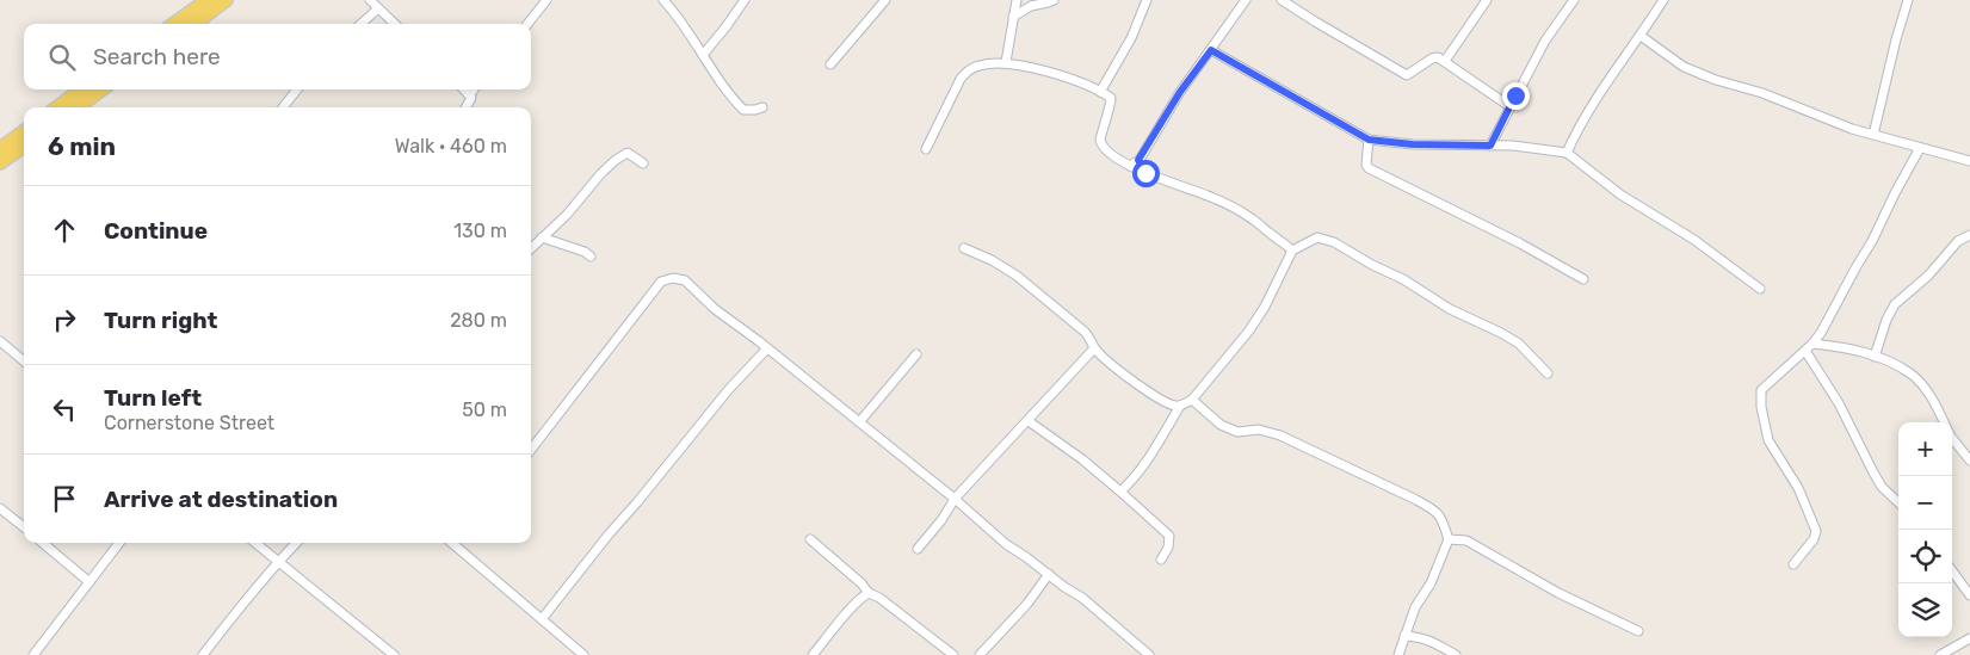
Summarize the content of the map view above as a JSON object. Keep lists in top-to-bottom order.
{
  "page": {
    "search": "Search here",
    "heading": ["6 min", "Walk · 460 m"],
    "list": [
      ["Continue", "130 m"],
      ["Turn right", "280 m"],
      ["Turn left", "Cornerstone Street", "50 m"],
      "Arrive at destination"
    ],
    "map_buttons": ["+", "−"]
  }
}
